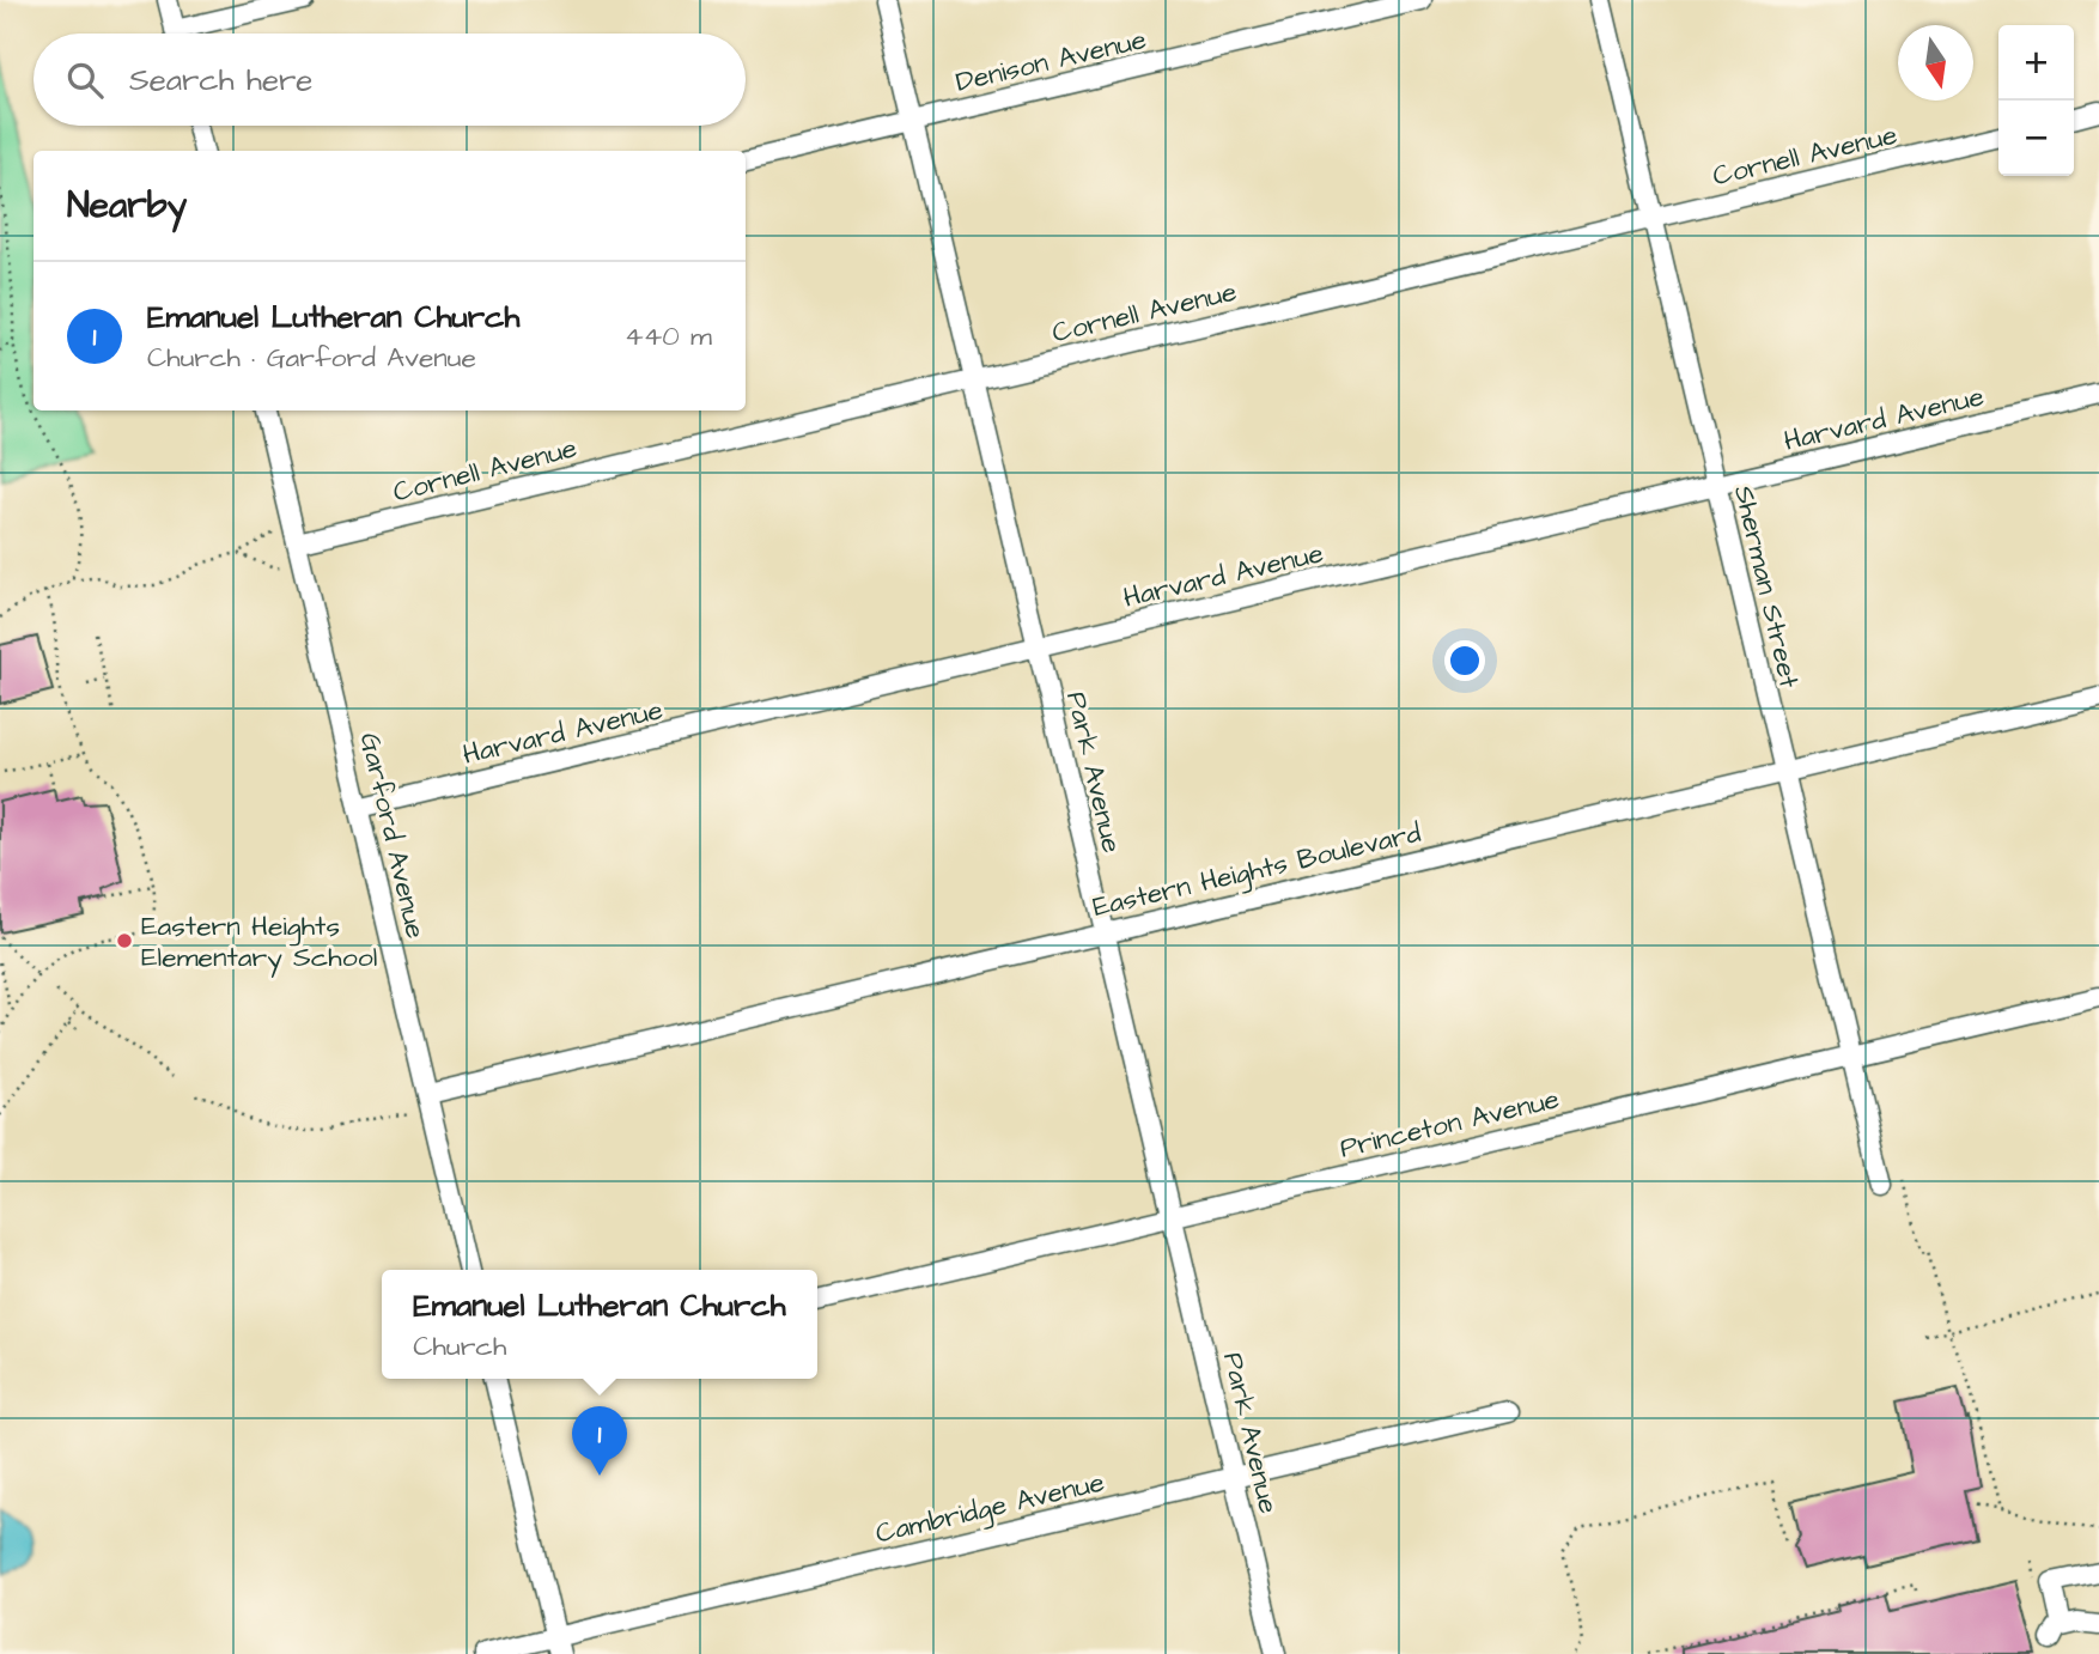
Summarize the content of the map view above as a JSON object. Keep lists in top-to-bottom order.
{
  "streets": {
    "street": [
      "Denison Avenue",
      "Cornell Avenue",
      "Harvard Avenue",
      "Sherman Street",
      "Park Avenue",
      "Garford Avenue",
      "Eastern Heights Boulevard",
      "Princeton Avenue",
      "Cambridge Avenue"
    ]
  },
  "crossings": [
    ["Denison Avenue", "Park Avenue"],
    ["Cornell Avenue", "Sherman Street"],
    ["Cornell Avenue", "Park Avenue"],
    ["Cornell Avenue", "Garford Avenue"],
    ["Harvard Avenue", "Sherman Street"],
    ["Harvard Avenue", "Park Avenue"],
    ["Harvard Avenue", "Garford Avenue"],
    ["Sherman Street", "Eastern Heights Boulevard"],
    ["Sherman Street", "Princeton Avenue"],
    ["Park Avenue", "Eastern Heights Boulevard"],
    ["Park Avenue", "Princeton Avenue"],
    ["Park Avenue", "Cambridge Avenue"],
    ["Garford Avenue", "Eastern Heights Boulevard"]
  ],
  "places": ["Eastern Heights Elementary School"],
  "north": "bottom",
  "page": {
    "map_buttons": ["+", "−"],
    "search": "Search here",
    "heading": "Nearby",
    "list": [
      {
        "mark": "1",
        "name": "Emanuel Lutheran Church",
        "note": "Church · Garford Avenue",
        "value": "440 m"
      }
    ],
    "popup": ["Emanuel Lutheran Church", "Church"],
    "pins": "1"
  }
}
